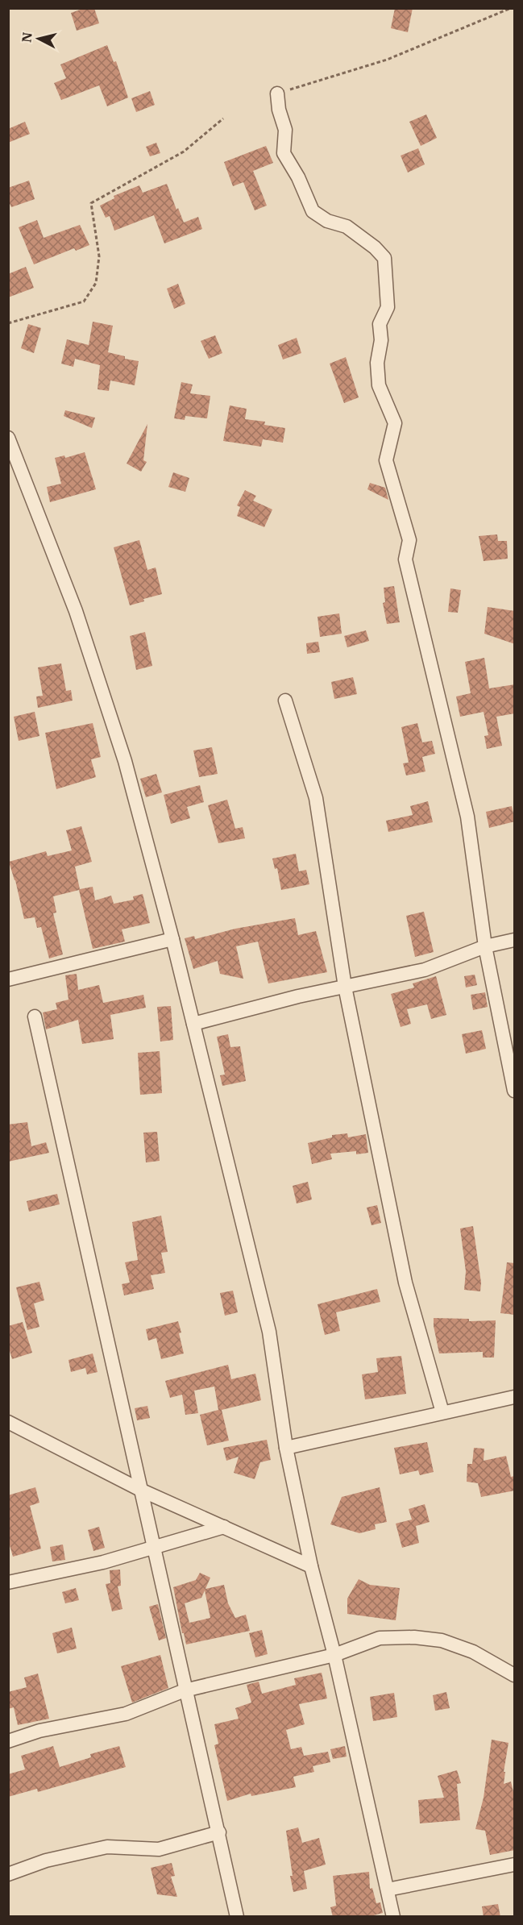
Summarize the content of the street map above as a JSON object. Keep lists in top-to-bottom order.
{
  "north": "left"
}
